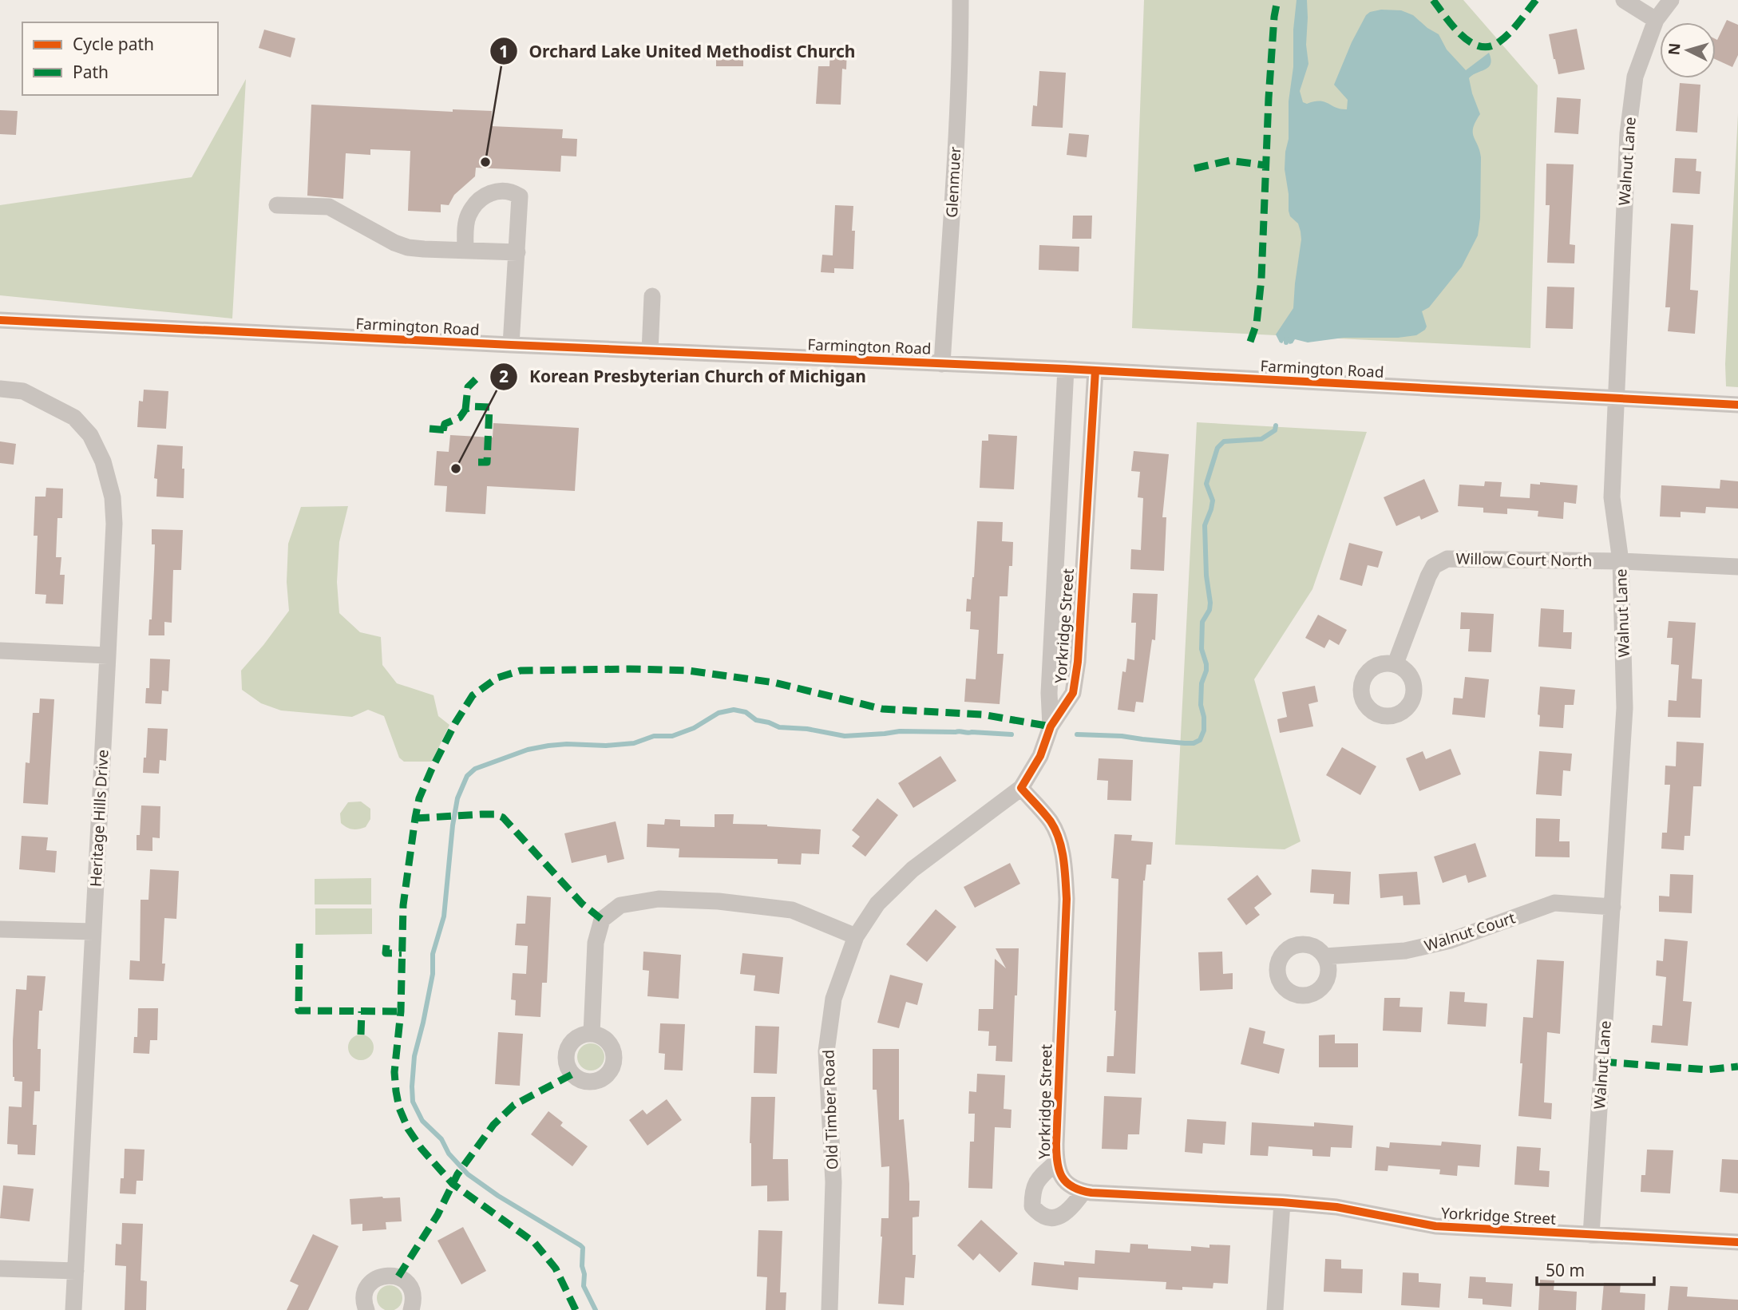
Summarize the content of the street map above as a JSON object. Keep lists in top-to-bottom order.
{
  "streets": {
    "street": [
      "Walnut Lane",
      "Glenmuer",
      "Farmington Road",
      "Willow Court North",
      "Yorkridge Street",
      "Heritage Hills Drive",
      "Walnut Court",
      "Old Timber Road"
    ]
  },
  "crossings": [
    ["Walnut Lane", "Farmington Road"],
    ["Walnut Lane", "Willow Court North"],
    ["Walnut Lane", "Yorkridge Street"],
    ["Walnut Lane", "Walnut Court"],
    ["Glenmuer", "Farmington Road"],
    ["Farmington Road", "Yorkridge Street"],
    ["Yorkridge Street", "Old Timber Road"]
  ],
  "places": ["Orchard Lake United Methodist Church", "Korean Presbyterian Church of Michigan"],
  "legend": ["Cycle path", "Path"],
  "scale_bar": "50 m",
  "north": "left"
}
